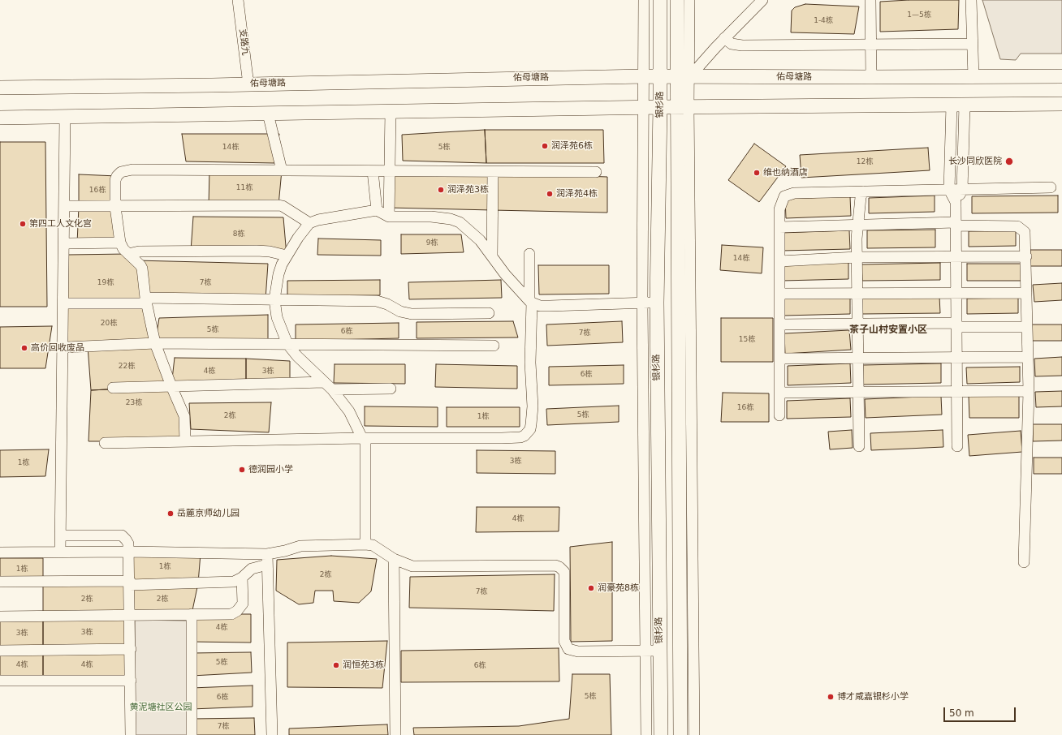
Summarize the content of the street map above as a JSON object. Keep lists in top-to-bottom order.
{
  "streets": {
    "main road": ["佑母塘路", "银杉路"],
    "street": ["支路九"]
  },
  "crossings": [
    ["支路九", "佑母塘路"],
    ["佑母塘路", "银杉路"]
  ],
  "districts": ["茶子山村安置小区"],
  "parks": ["黄泥塘社区公园"],
  "places": [
    "润泽苑6栋",
    "长沙同欣医院",
    "维也纳酒店",
    "润泽苑3栋",
    "润泽苑4栋",
    "第四工人文化宫",
    "高价回收废品",
    "德润园小学",
    "岳麓京师幼儿园",
    "润豪苑8栋",
    "润恒苑3栋",
    "博才咸嘉银杉小学"
  ],
  "house_numbers": [
    "1—5栋",
    "1-4栋",
    "14栋",
    "5栋",
    "12栋",
    "11栋",
    "16栋",
    "8栋",
    "9栋",
    "14栋",
    "19栋",
    "7栋",
    "20栋",
    "5栋",
    "6栋",
    "7栋",
    "15栋",
    "22栋",
    "4栋",
    "3栋",
    "6栋",
    "23栋",
    "16栋",
    "5栋",
    "2栋",
    "1栋",
    "3栋",
    "1栋",
    "4栋",
    "1栋",
    "1栋",
    "2栋",
    "7栋",
    "2栋",
    "2栋",
    "4栋",
    "3栋",
    "3栋",
    "5栋",
    "4栋",
    "4栋",
    "6栋",
    "5栋",
    "6栋",
    "7栋"
  ],
  "scale_bar": "50 m"
}
